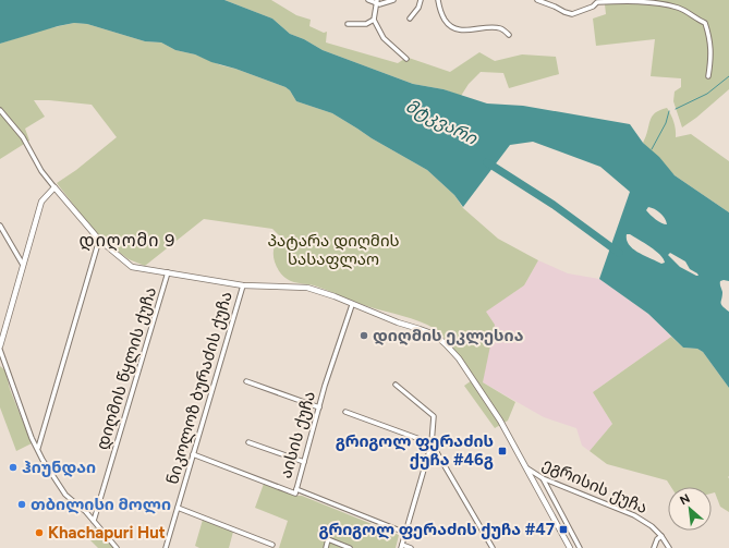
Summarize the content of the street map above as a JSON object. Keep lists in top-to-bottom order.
{
  "streets": {
    "street": [
      "დიღმის წყლის ქუჩა",
      "ნიკოლოზ ბურაძის ქუჩა",
      "აისის ქუჩა",
      "ეგრისის ქუჩა"
    ]
  },
  "crossings": [
    ["ნიკოლოზ ბურაძის ქუჩა", "აისის ქუჩა"]
  ],
  "districts": ["დიღომი 9"],
  "water": ["მტკვარი"],
  "parks": ["პატარა დიღმის სასაფლაო"],
  "places": {
    "other": [
      "დიღმის ეკლესია",
      "ჰიუნდაი",
      "თბილისი მოლი",
      "Khachapuri Hut"
    ],
    "transit": ["გრიგოლ ფერაძის ქუჩა #46გ", "გრიგოლ ფერაძის ქუჩა #47"]
  },
  "north": "top left"
}
